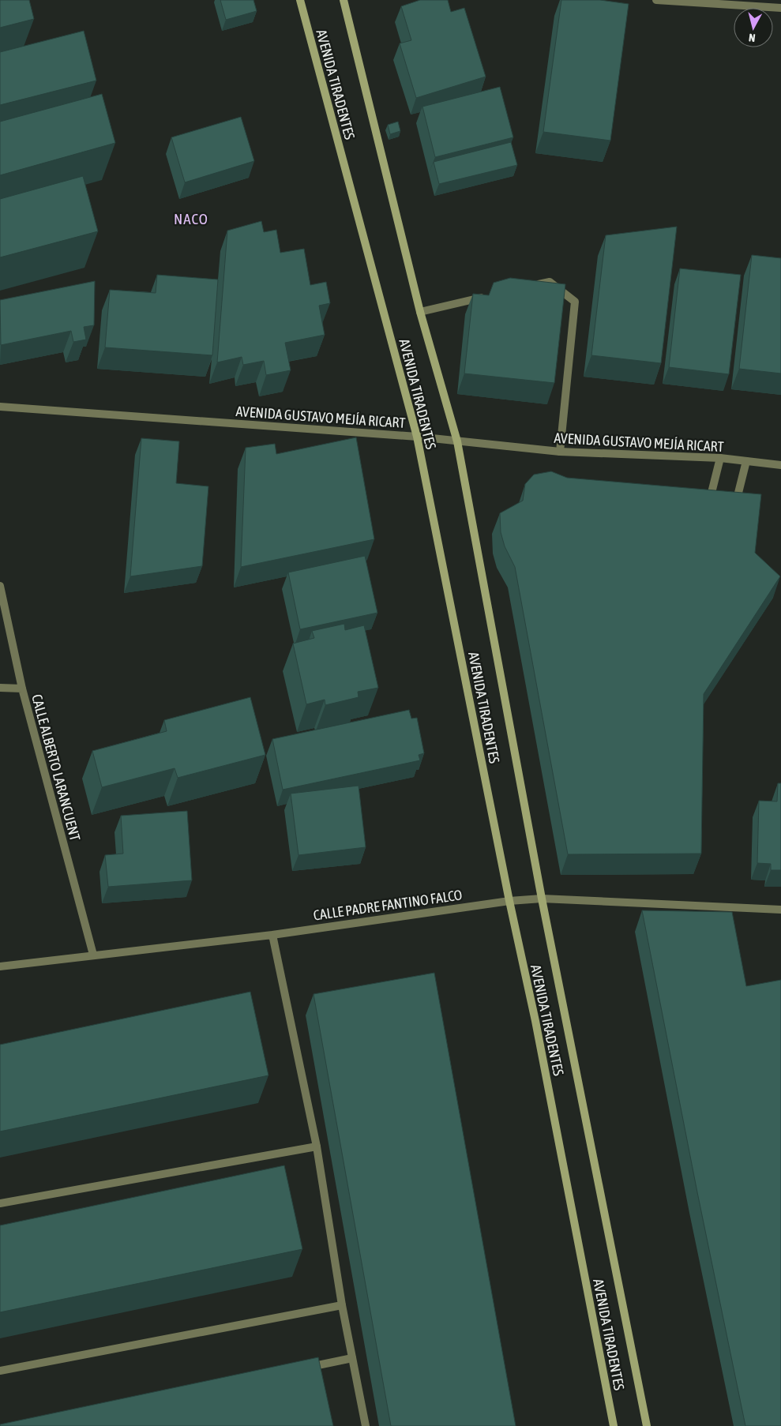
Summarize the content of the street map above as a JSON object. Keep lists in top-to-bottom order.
{
  "streets": {
    "main road": ["AVENIDA TIRADENTES"],
    "street": ["AVENIDA GUSTAVO MEJÍA RICART", "CALLE ALBERTO LARANCUENT", "CALLE PADRE FANTINO FALCO"]
  },
  "crossings": [
    ["AVENIDA TIRADENTES", "AVENIDA GUSTAVO MEJÍA RICART"],
    ["AVENIDA TIRADENTES", "CALLE PADRE FANTINO FALCO"],
    ["CALLE ALBERTO LARANCUENT", "CALLE PADRE FANTINO FALCO"]
  ],
  "districts": ["NACO"],
  "north": "bottom"
}
